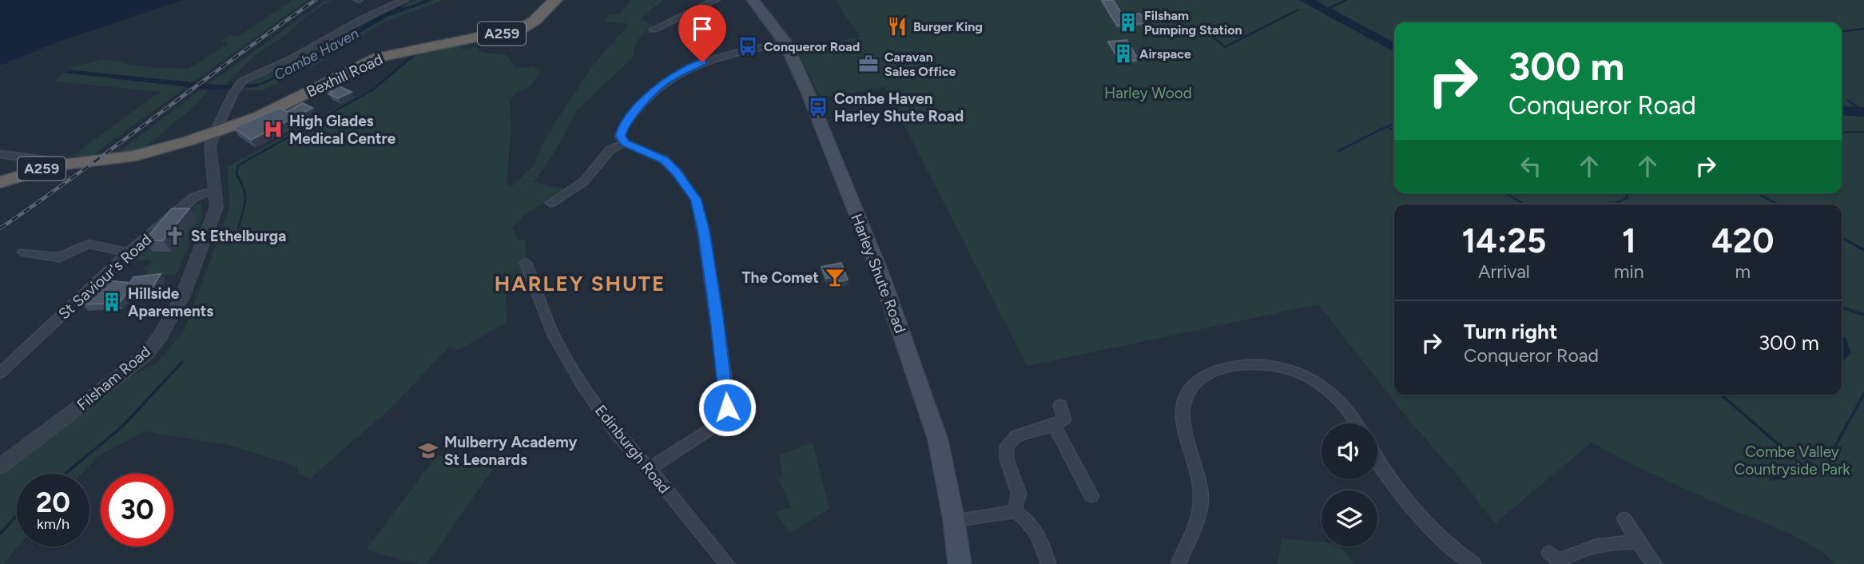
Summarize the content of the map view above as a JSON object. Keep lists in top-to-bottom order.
{
  "streets": {
    "highway": ["A259", "Bexhill Road"],
    "main road": ["Harley Shute Road"],
    "street": ["St Saviour's Road", "Filsham Road", "Edinburgh Road"]
  },
  "crossings": [
    ["Bexhill Road", "Filsham Road"],
    ["St Saviour's Road", "Filsham Road"]
  ],
  "districts": ["HARLEY SHUTE"],
  "water": ["Combe Haven"],
  "parks": ["Harley Wood", "Combe Valley Countryside Park"],
  "places": {
    "building": ["Filsham Pumping Station", "Airspace", "Hillside Aparements"],
    "restaurant": ["Burger King"],
    "bus stop": ["Conqueror Road", "Combe Haven Harley Shute Road"],
    "office": ["Caravan Sales Office"],
    "hospital": ["High Glades Medical Centre"],
    "church": ["St Ethelburga"],
    "bar": ["The Comet"],
    "school or university": ["Mulberry Academy St Leonards"]
  },
  "page": {
    "turn": ["300 m", "Conqueror Road"],
    "eta": [
      "14:25",
      "Arrival",
      "1",
      "min",
      "420",
      "m"
    ],
    "list": [
      {
        "name": "Turn right",
        "note": "Conqueror Road",
        "value": "300 m"
      }
    ],
    "speed": "20 km/h",
    "limit": "30"
  }
}
